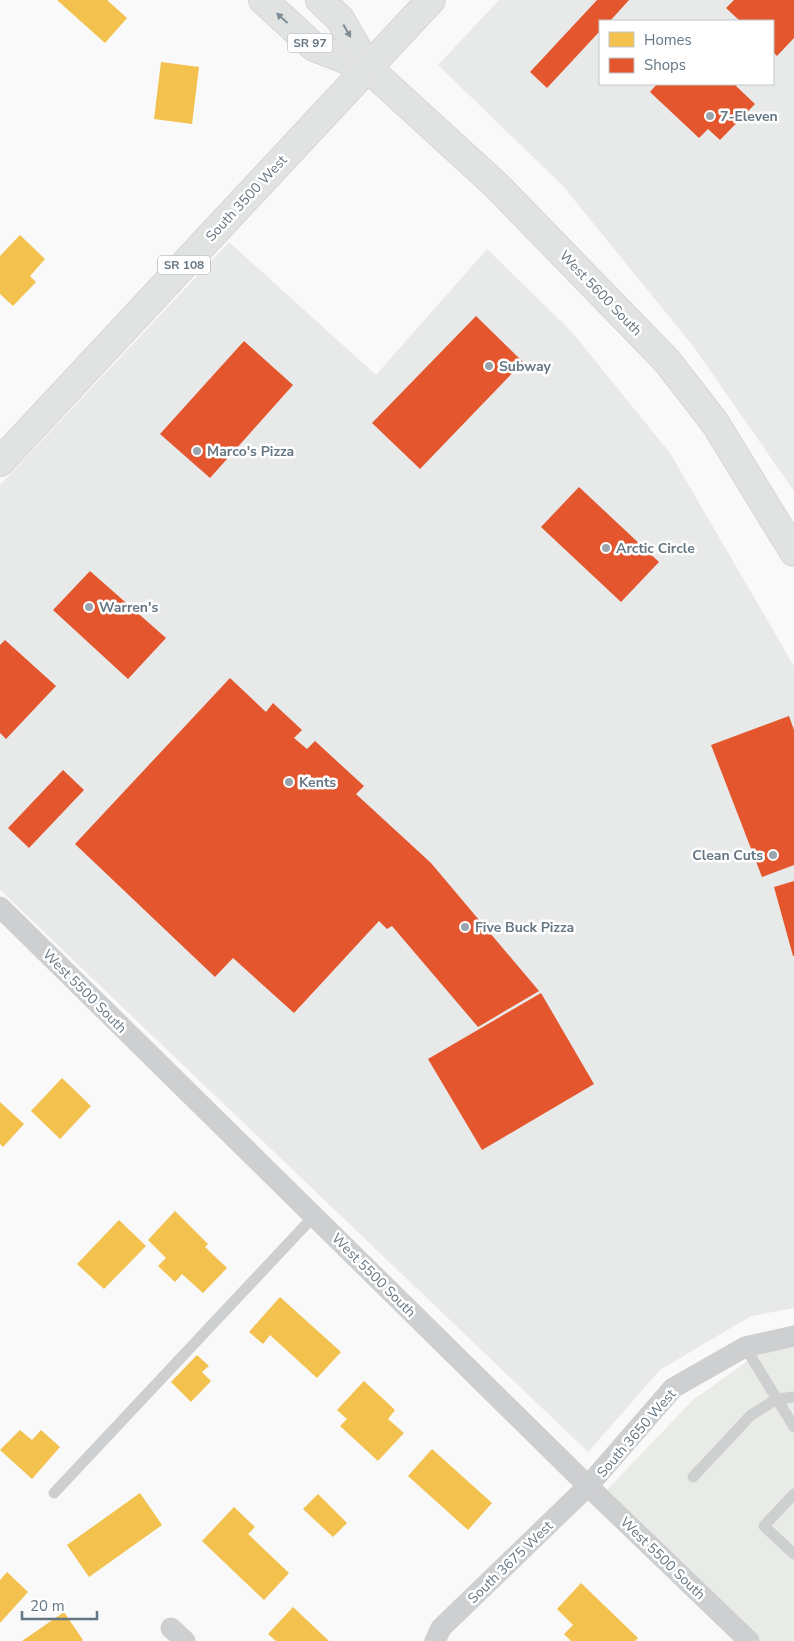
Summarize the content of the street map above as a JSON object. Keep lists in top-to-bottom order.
{
  "streets": {
    "main road": [
      "SR 97",
      "South 3500 West",
      "SR 108",
      "West 5600 South"
    ],
    "street": ["West 5500 South", "South 3650 West", "South 3675 West"]
  },
  "crossings": [
    ["SR 97", "South 3500 West"],
    ["SR 97", "West 5600 South"],
    ["South 3500 West", "West 5600 South"],
    ["West 5500 South", "South 3650 West"],
    ["West 5500 South", "South 3675 West"],
    ["South 3650 West", "South 3675 West"]
  ],
  "places": [
    "7-Eleven",
    "Subway",
    "Marco's Pizza",
    "Arctic Circle",
    "Warren's",
    "Kents",
    "Clean Cuts",
    "Five Buck Pizza"
  ],
  "legend": ["Homes", "Shops"],
  "scale_bar": "20 m"
}
